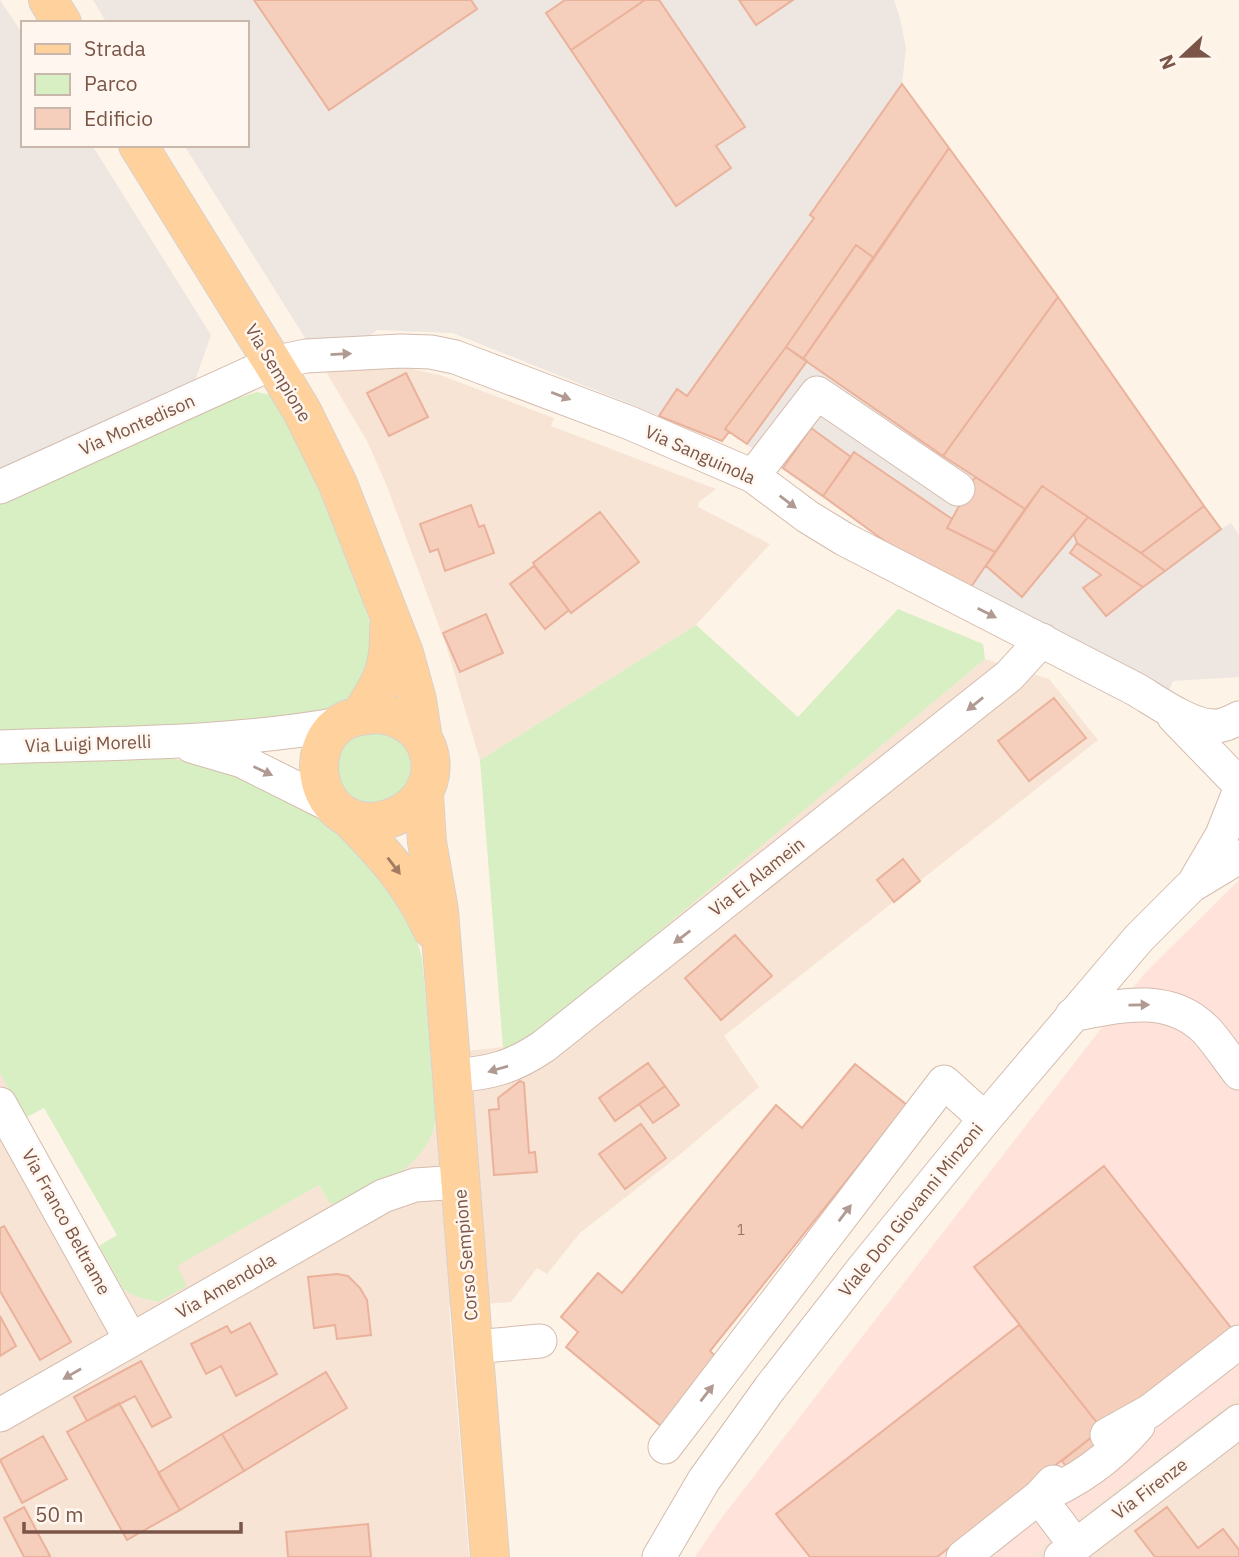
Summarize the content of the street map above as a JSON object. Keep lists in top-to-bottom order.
{
  "streets": {
    "main road": ["Via Sempione", "Corso Sempione"],
    "street": [
      "Via Montedison",
      "Via Sanguinola",
      "Via Luigi Morelli",
      "Via El Alamein",
      "Viale Don Giovanni Minzoni",
      "Via Franco Beltrame",
      "Via Amendola",
      "Via Firenze"
    ]
  },
  "crossings": [
    ["Via Sempione", "Via Montedison"],
    ["Via Sempione", "Via Sanguinola"],
    ["Via Sempione", "Via Luigi Morelli"],
    ["Via Sempione", "Corso Sempione"],
    ["Via Montedison", "Via Sanguinola"],
    ["Via Sanguinola", "Via El Alamein"],
    ["Via Sanguinola", "Viale Don Giovanni Minzoni"],
    ["Via Luigi Morelli", "Corso Sempione"],
    ["Via El Alamein", "Corso Sempione"],
    ["Via Franco Beltrame", "Via Amendola"],
    ["Corso Sempione", "Via Amendola"]
  ],
  "one_way": ["Via Sanguinola", "Via El Alamein"],
  "house_numbers": ["1"],
  "legend": ["Strada", "Parco", "Edificio"],
  "scale_bar": "50 m",
  "north": "left"
}
